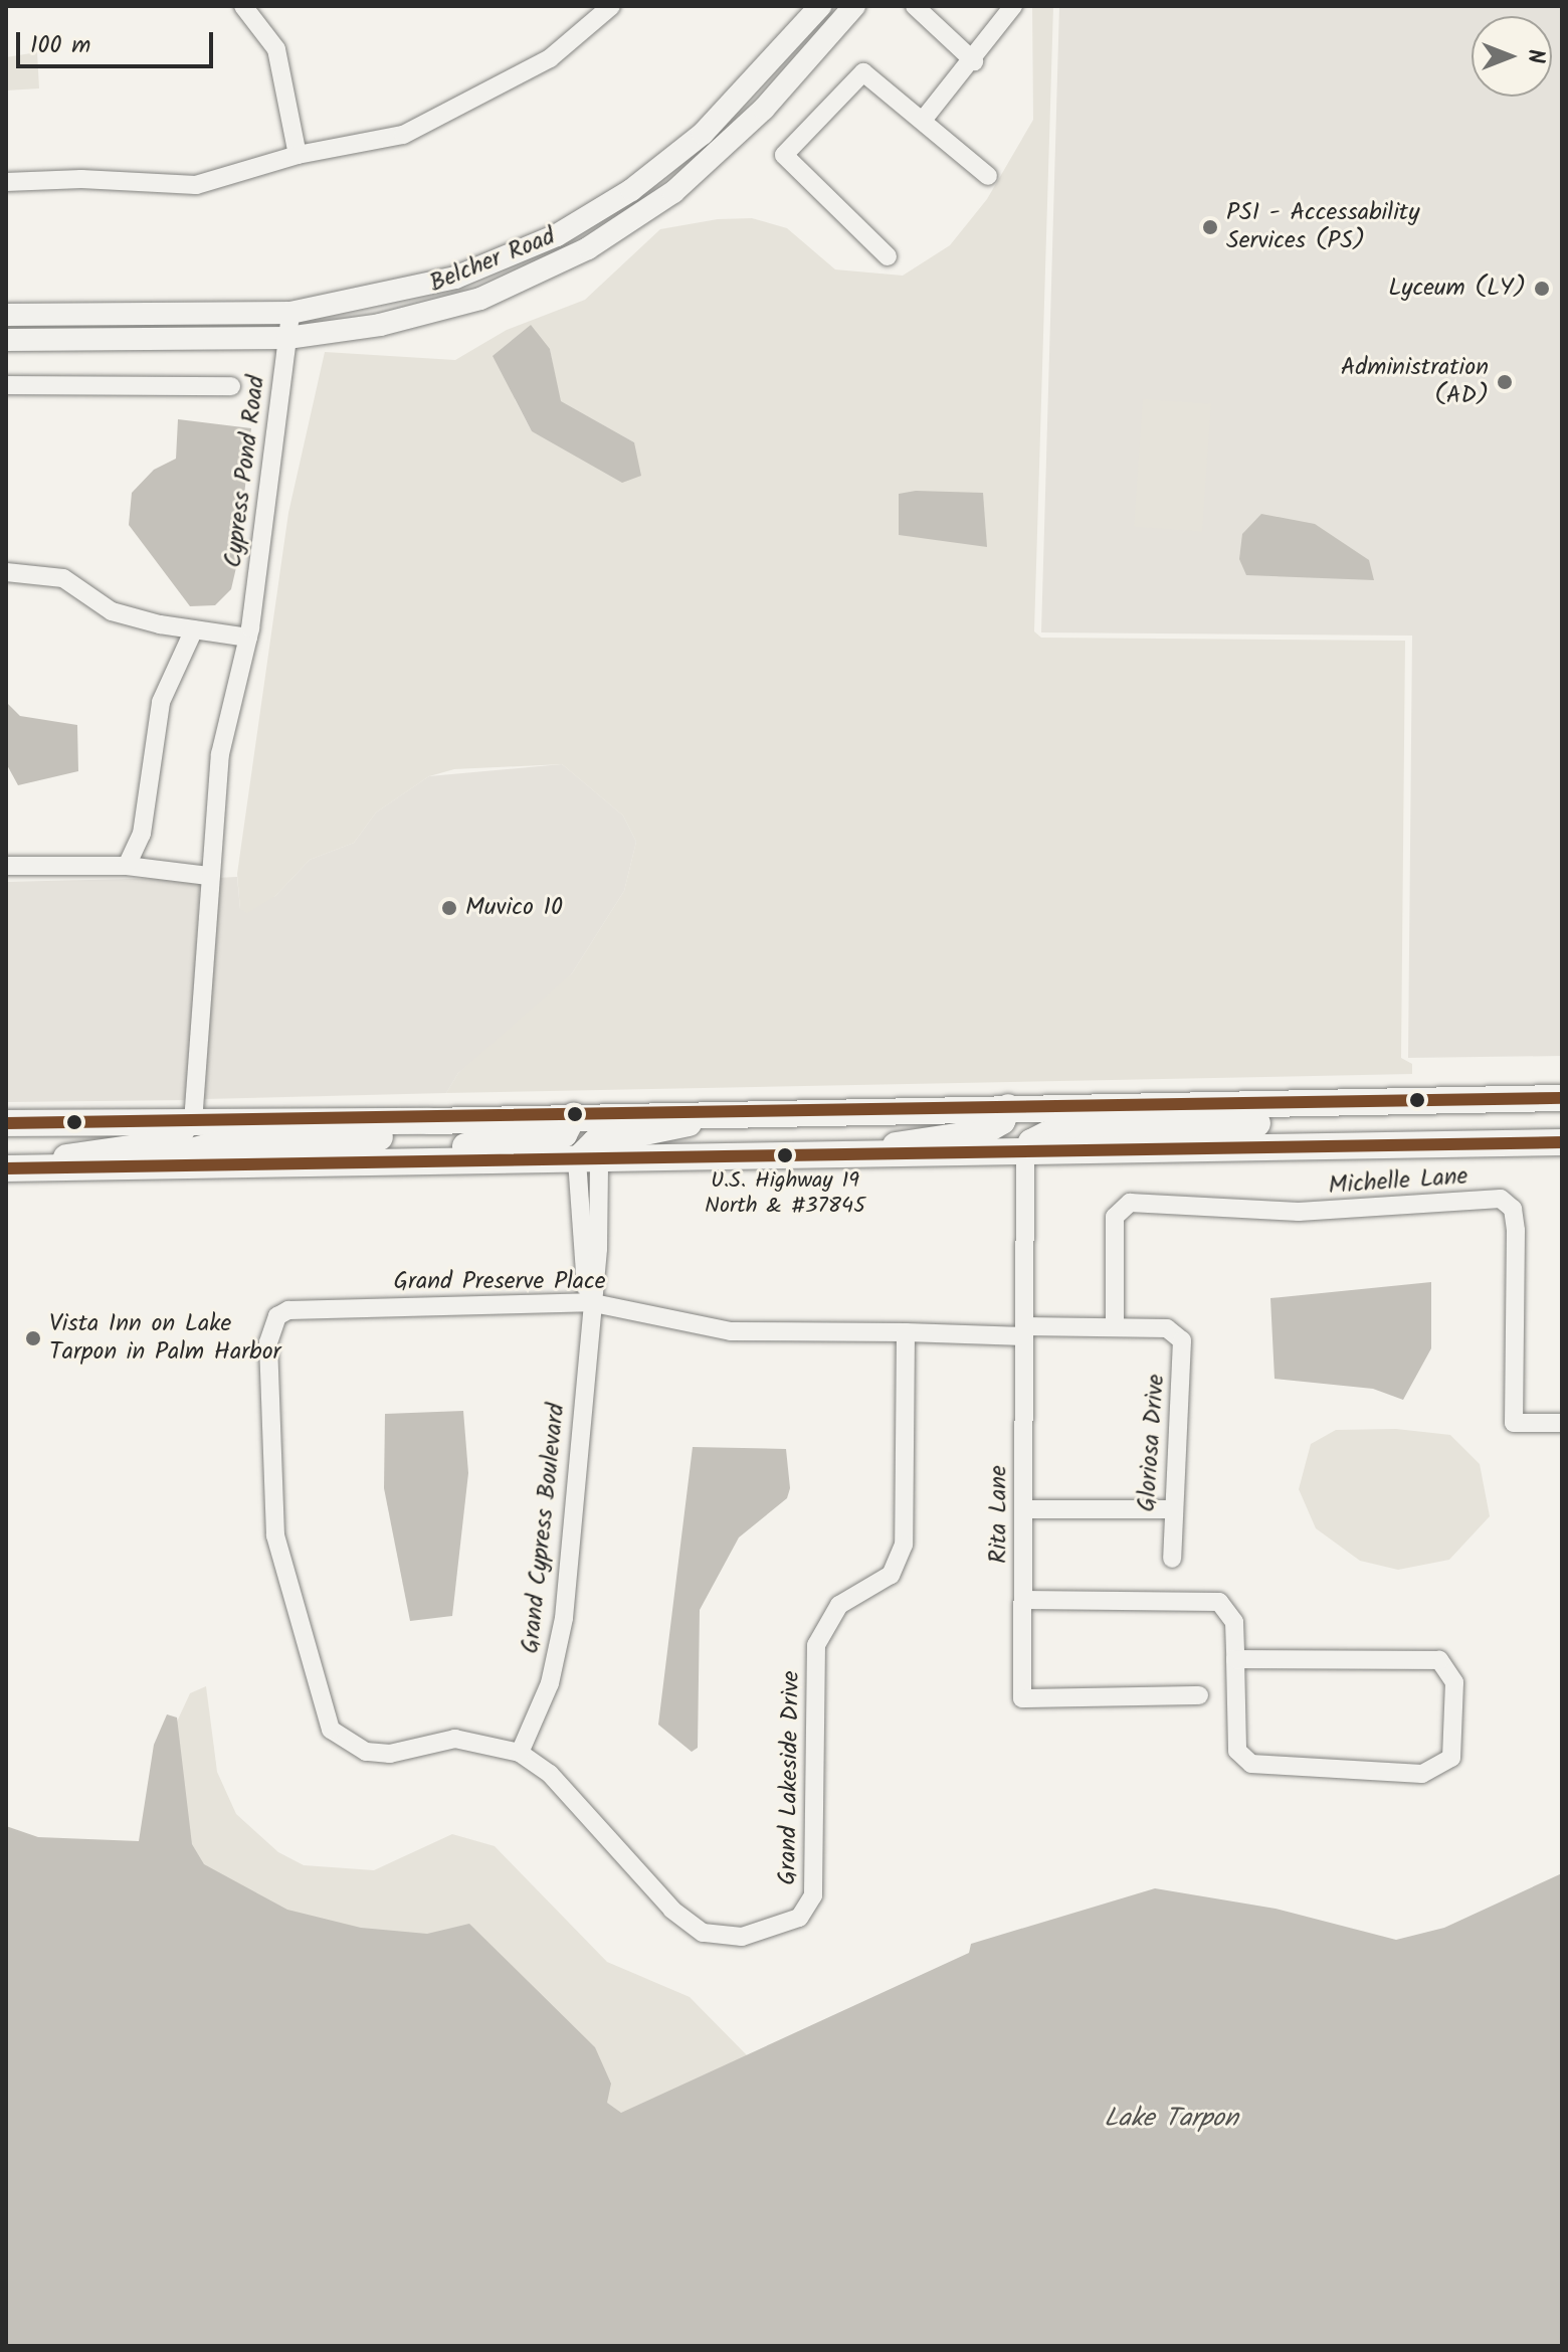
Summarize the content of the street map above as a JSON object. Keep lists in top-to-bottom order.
{
  "streets": {
    "main road": ["Belcher Road"],
    "street": [
      "Cypress Pond Road",
      "Michelle Lane",
      "Grand Preserve Place",
      "Gloriosa Drive",
      "Rita Lane",
      "Grand Cypress Boulevard",
      "Grand Lakeside Drive"
    ]
  },
  "crossings": [
    ["Belcher Road", "Cypress Pond Road"],
    ["Michelle Lane", "Grand Preserve Place"],
    ["Grand Preserve Place", "Gloriosa Drive"],
    ["Grand Preserve Place", "Rita Lane"],
    ["Grand Preserve Place", "Grand Cypress Boulevard"],
    ["Grand Preserve Place", "Grand Lakeside Drive"],
    ["Grand Cypress Boulevard", "Grand Lakeside Drive"]
  ],
  "water": ["Lake Tarpon"],
  "places": [
    "PSI - Accessability Services (PS)",
    "Lyceum (LY)",
    "Administration (AD)",
    "Muvico 10",
    "U.S. Highway 19 North & #37845",
    "Vista Inn on Lake Tarpon in Palm Harbor"
  ],
  "lines": ["transit line 19"],
  "scale_bar": "100 m",
  "north": "right"
}
